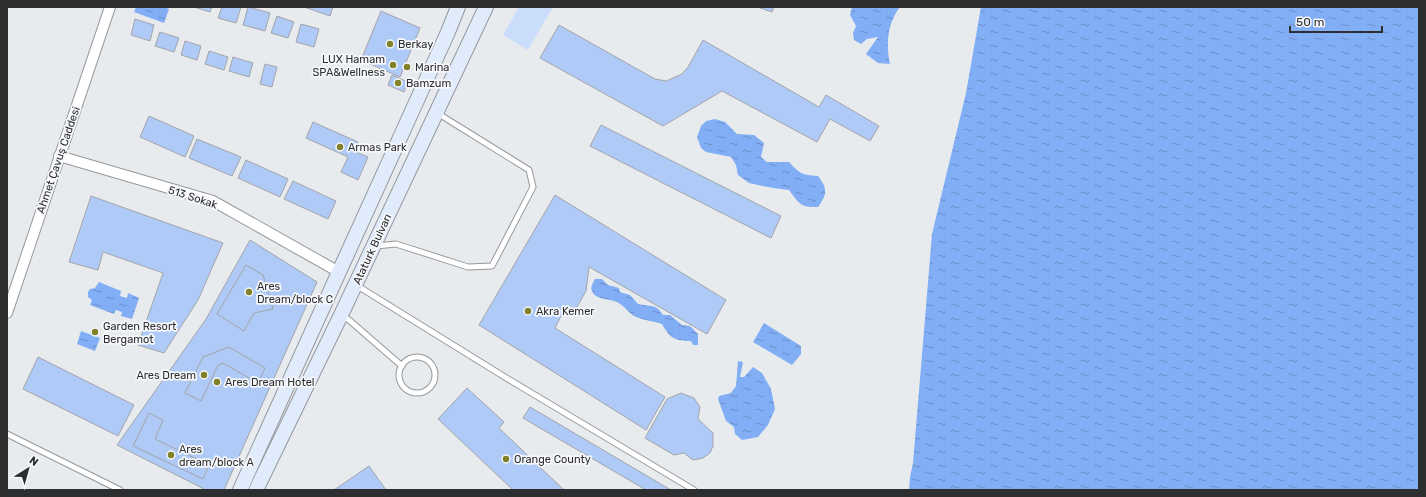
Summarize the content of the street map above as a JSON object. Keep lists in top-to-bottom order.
{
  "streets": {
    "main road": ["Ataturk Bulvarı"],
    "street": ["Ahmet Çavuş Caddesi", "513 Sokak"]
  },
  "crossings": [
    ["Ahmet Çavuş Caddesi", "513 Sokak"],
    ["513 Sokak", "Ataturk Bulvarı"]
  ],
  "places": [
    "Berkay",
    "LUX Hamam SPA&Wellness",
    "Marina",
    "Bamzum",
    "Armas Park",
    "Ares Dream/block C",
    "Akra Kemer",
    "Garden Resort Bergamot",
    "Ares Dream",
    "Ares Dream Hotel",
    "Ares dream/block A",
    "Orange County"
  ],
  "scale_bar": "50 m",
  "north": "top right"
}
